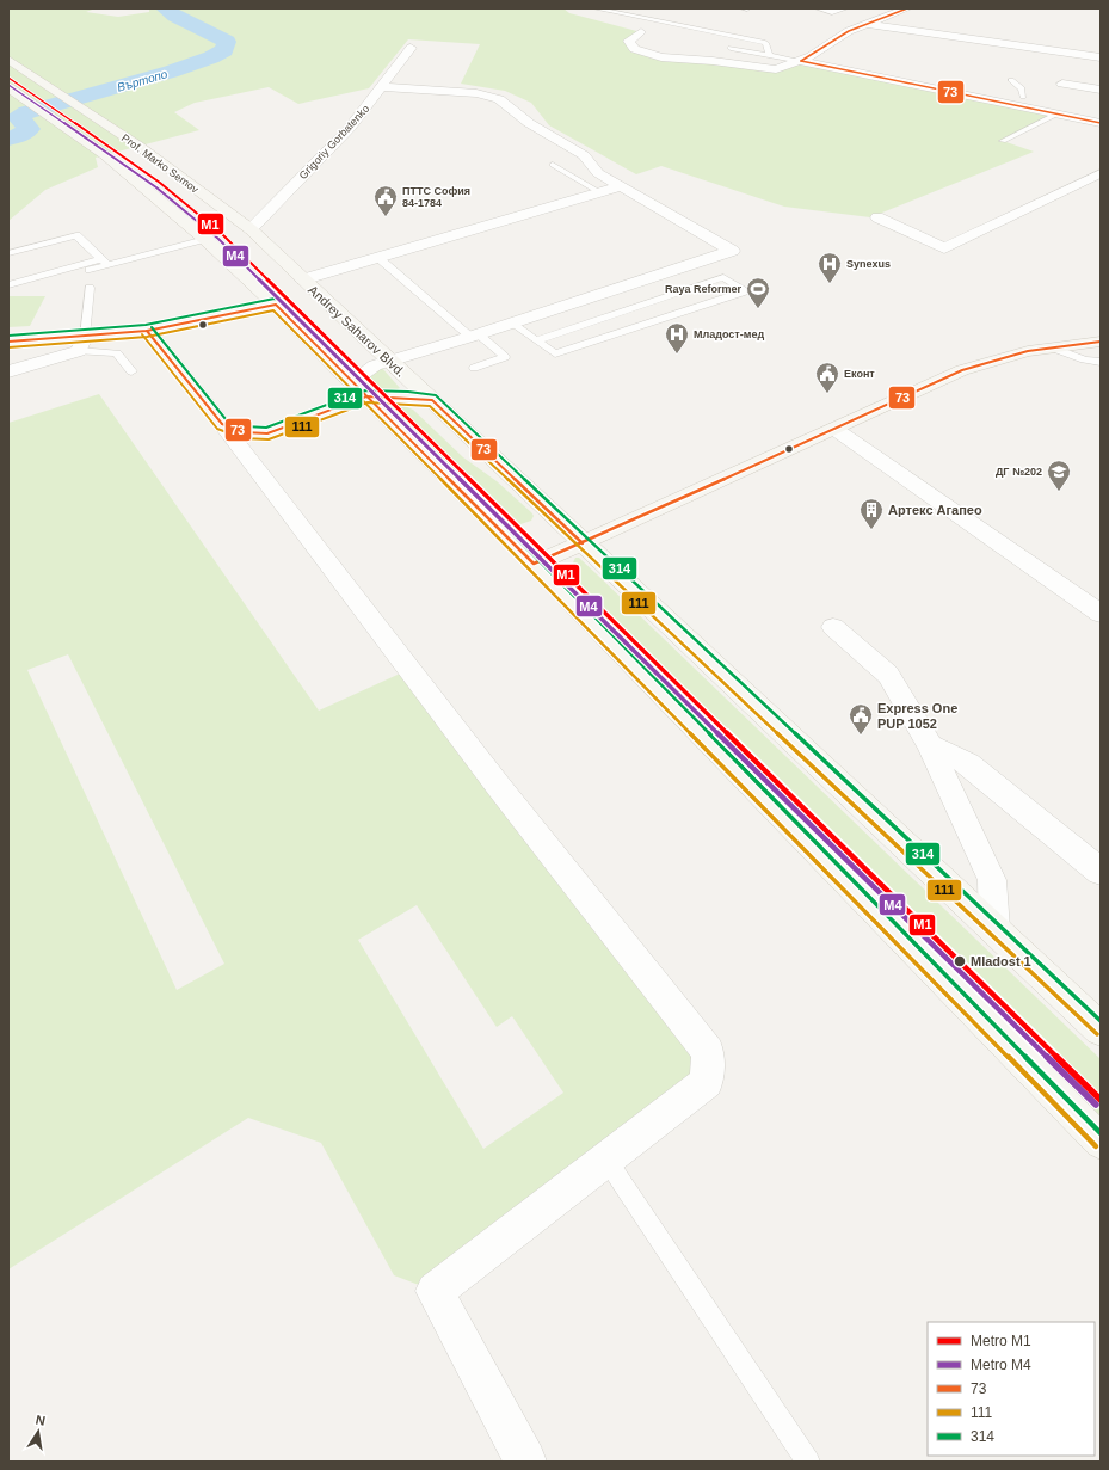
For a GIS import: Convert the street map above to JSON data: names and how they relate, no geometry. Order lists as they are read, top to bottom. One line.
{"streets":{"main road":["Prof. Marko Semov","Andrey Saharov Blvd."],"street":["Grigoriy Gorbatenko"]},"crossings":[["Grigoriy Gorbatenko","Prof. Marko Semov"],["Prof. Marko Semov","Andrey Saharov Blvd."]],"water":["Въртопо"],"places":{"public building":["ПТТС София 84-1784","Еконт","Express One PUP 1052"],"hospital":["Synexus","Младост-мед"],"sports":["Raya Reformer"],"school or university":["ДГ №202"],"building":["Артекс Агапео"],"other":["Mladost 1"]},"lines":["transit line 73","metro line M1","metro line M4","transit line 314","transit line 111"],"legend":["Metro M1","Metro M4","73","111","314"],"north":"top"}
